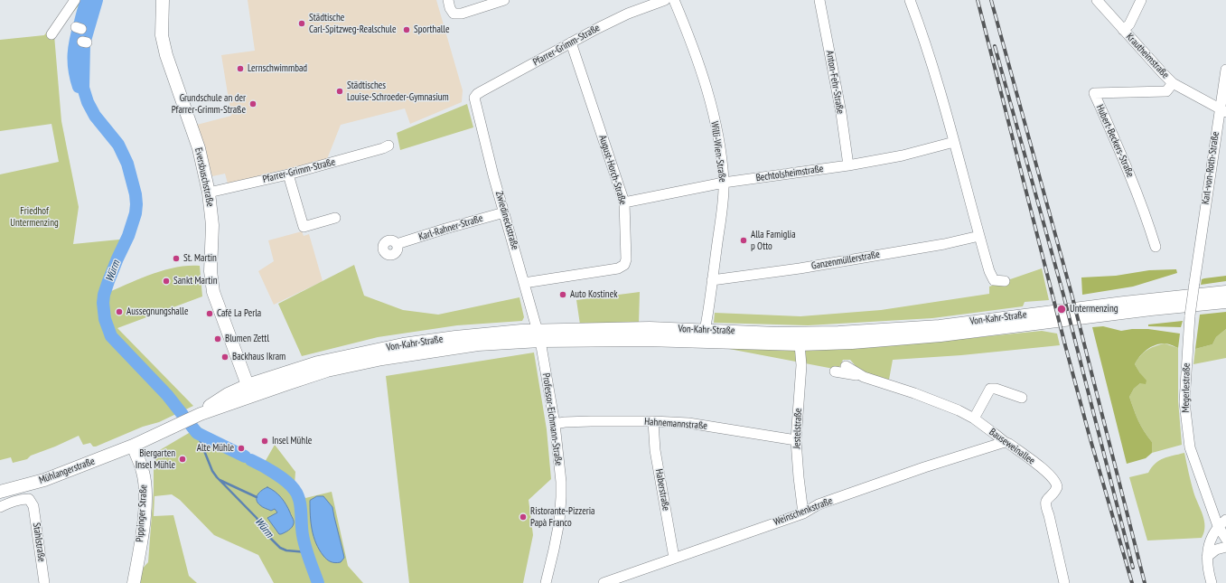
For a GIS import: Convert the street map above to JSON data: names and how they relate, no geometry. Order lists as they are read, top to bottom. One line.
{"streets":{"main road":["Eversbuschstraße","Von-Kahr-Straße","Mühlangerstraße","Pippinger Straße"],"street":["Pfarrer-Grimm-Straße","Krautheimstraße","Anton-Fehr-Straße","Hubert-Beckers-Straße","Willi-Wien-Straße","Karl-von-Roth-Straße","August-Horch-Straße","Bechtolsheimstraße","Zwiedineckstraße","Karl-Rahner-Straße","Ganzenmüllerstraße","Megerlestraße","Professor-Eichmann-Straße","Hahnemannstraße","Jestelstraße","Bauseweinallee","Haberstraße","Weinschenkstraße","Stahlstraße"]},"crossings":[["Pfarrer-Grimm-Straße","August-Horch-Straße"],["Pfarrer-Grimm-Straße","Eversbuschstraße"],["Pfarrer-Grimm-Straße","Zwiedineckstraße"],["Krautheimstraße","Hubert-Beckers-Straße"],["Krautheimstraße","Karl-von-Roth-Straße"],["Anton-Fehr-Straße","Bechtolsheimstraße"],["Willi-Wien-Straße","Bechtolsheimstraße"],["Willi-Wien-Straße","Ganzenmüllerstraße"],["Willi-Wien-Straße","Von-Kahr-Straße"],["Karl-von-Roth-Straße","Megerlestraße"],["August-Horch-Straße","Bechtolsheimstraße"],["August-Horch-Straße","Zwiedineckstraße"],["Eversbuschstraße","Von-Kahr-Straße"],["Zwiedineckstraße","Karl-Rahner-Straße"],["Zwiedineckstraße","Von-Kahr-Straße"],["Zwiedineckstraße","Professor-Eichmann-Straße"],["Von-Kahr-Straße","Professor-Eichmann-Straße"],["Von-Kahr-Straße","Jestelstraße"],["Von-Kahr-Straße","Mühlangerstraße"],["Von-Kahr-Straße","Pippinger Straße"],["Professor-Eichmann-Straße","Hahnemannstraße"],["Hahnemannstraße","Jestelstraße"],["Hahnemannstraße","Haberstraße"],["Jestelstraße","Weinschenkstraße"],["Bauseweinallee","Weinschenkstraße"],["Mühlangerstraße","Pippinger Straße"],["Haberstraße","Weinschenkstraße"]],"water":["Würm"],"parks":["Friedhof Untermenzing"],"places":["Städtische Carl-Spitzweg-Realschule","Sporthalle","Lernschwimmbad","Städtisches Louise-Schroeder-Gymnasium","Grundschule an der Pfarrer-Grimm-Straße","Alla Famiglia p Otto","St. Martin","Sankt Martin","Auto Kostinek","Untermenzing","Aussegnungshalle","Café La Perla","Blumen Zettl","Backhaus Ikram","Insel Mühle","Alte Mühle","Biergarten Insel Mühle","Ristorante-Pizzeria Papà Franco"]}
